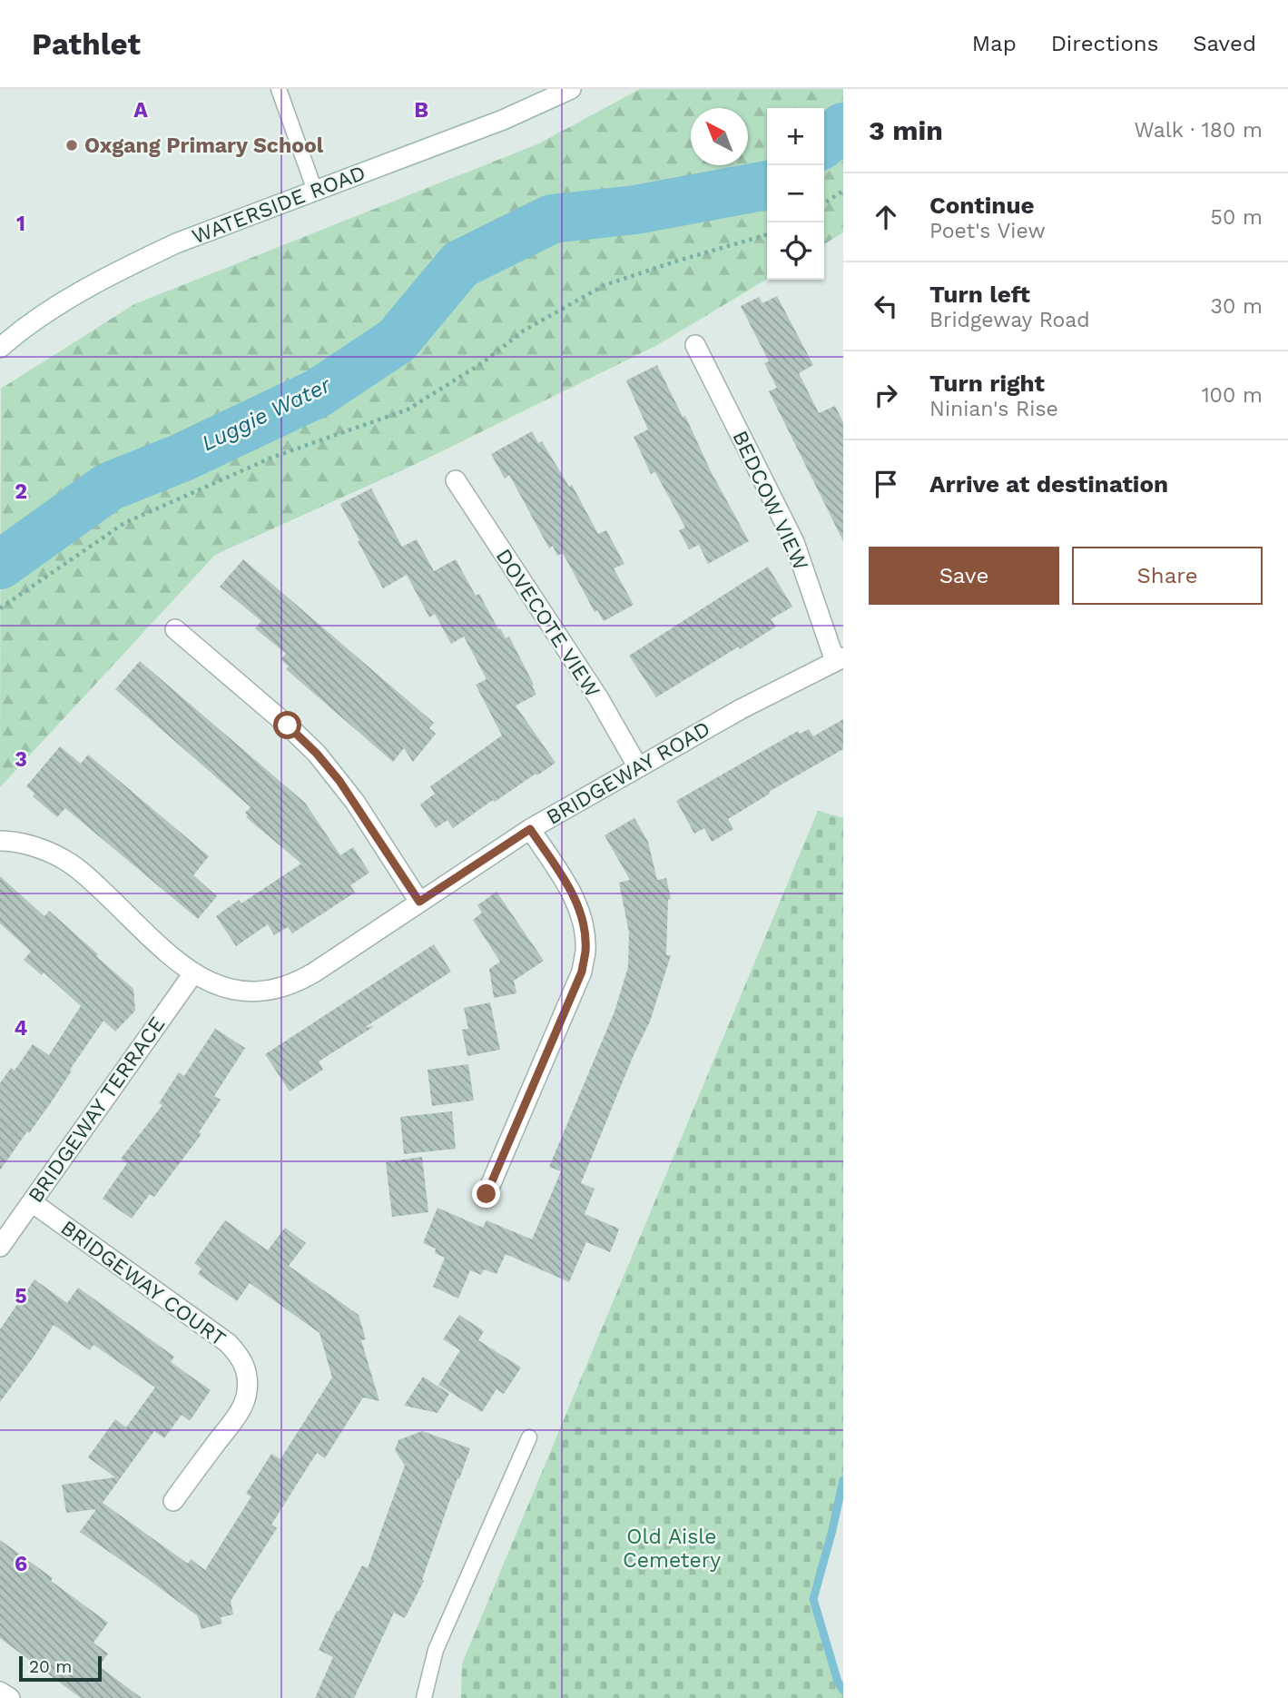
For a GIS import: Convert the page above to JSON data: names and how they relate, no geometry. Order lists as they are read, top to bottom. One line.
{"streets":{"street":["WATERSIDE ROAD","BEDCOW VIEW","DOVECOTE VIEW","BRIDGEWAY ROAD","BRIDGEWAY TERRACE","BRIDGEWAY COURT"]},"crossings":[["BEDCOW VIEW","BRIDGEWAY ROAD"],["DOVECOTE VIEW","BRIDGEWAY ROAD"],["BRIDGEWAY ROAD","BRIDGEWAY TERRACE"],["BRIDGEWAY TERRACE","BRIDGEWAY COURT"]],"water":["Luggie Water"],"parks":["Old Aisle Cemetery"],"places":["Oxgang Primary School"],"scale_bar":"20 m","north":"top left","page":{"header":"Pathlet","nav":["Map","Directions","Saved"],"heading":["3 min","Walk · 180 m"],"map_buttons":["+","−"],"list":[["Continue","Poet's View","50 m"],["Turn left","Bridgeway Road","30 m"],["Turn right","Ninian's Rise","100 m"],"Arrive at destination"],"buttons":["Save","Share"],"scale":"20 m"},"grid":{"columns":["A","B"],"rows":["1","2","3","4","5","6"]}}
